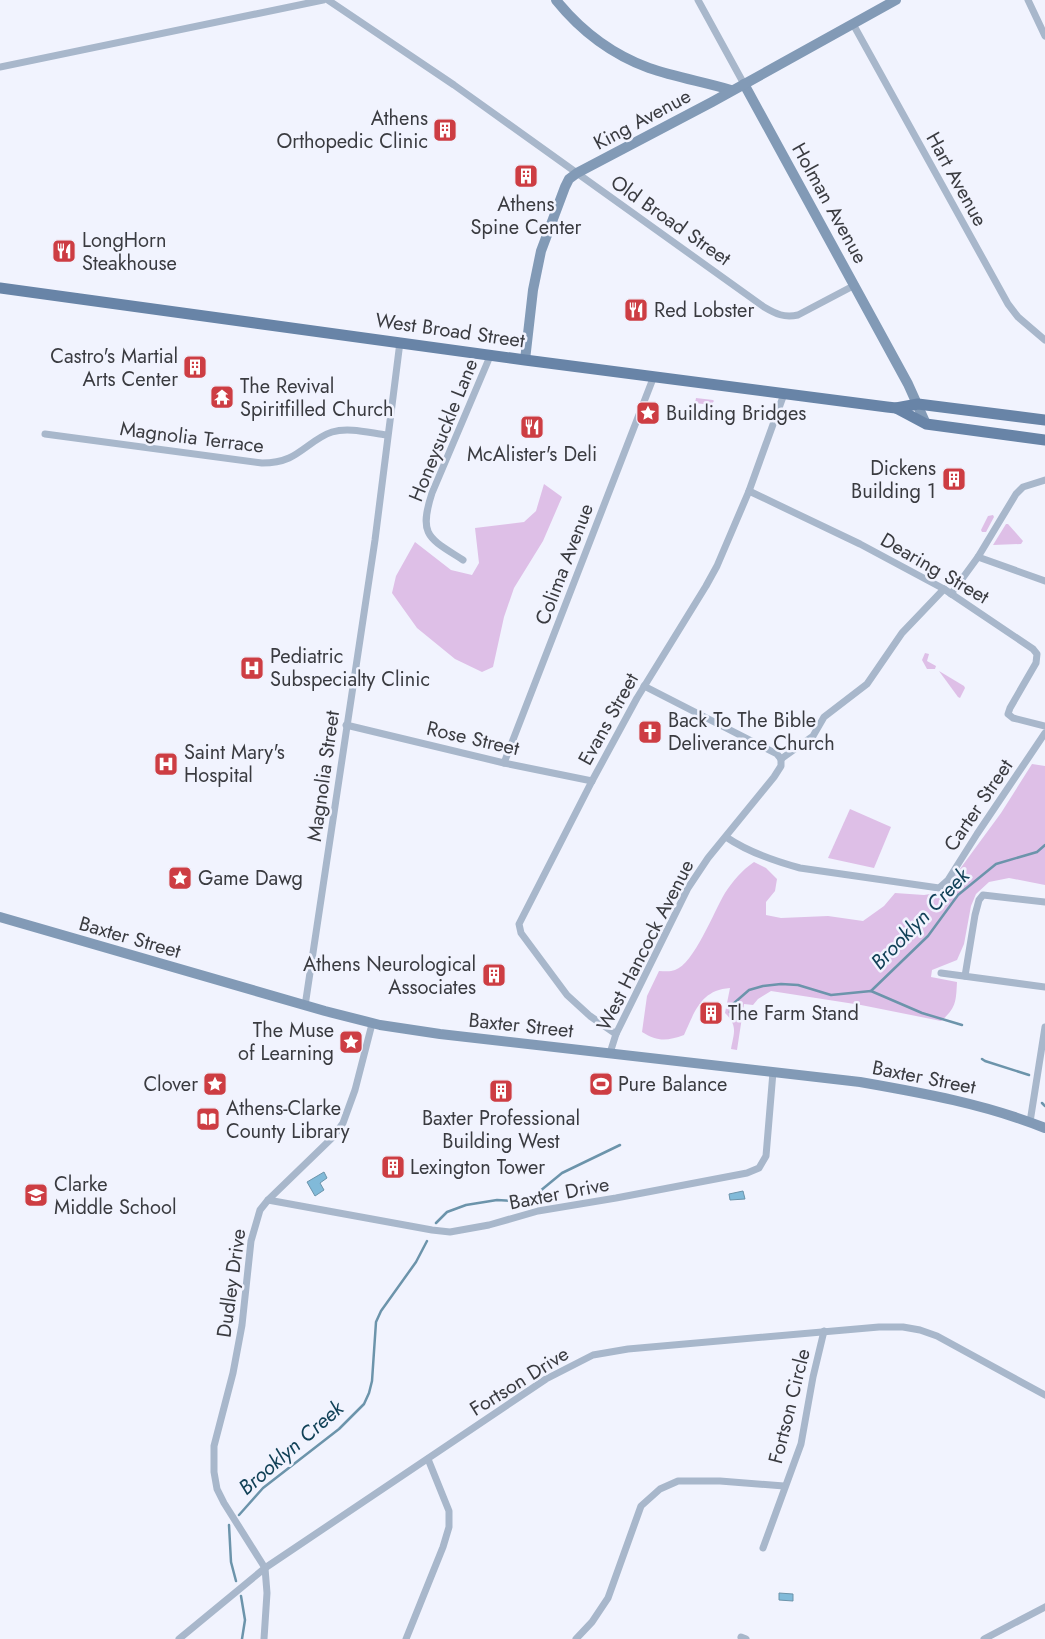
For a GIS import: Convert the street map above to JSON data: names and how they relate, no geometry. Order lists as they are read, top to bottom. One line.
{"streets":{"main road":["West Broad Street"],"street":["King Avenue","Hart Avenue","Holman Avenue","Old Broad Street","Honeysuckle Lane","Magnolia Terrace","Colima Avenue","Dearing Street","Evans Street","Rose Street","Magnolia Street","Carter Street","Baxter Street","West Hancock Avenue","Baxter Drive","Dudley Drive","Fortson Drive","Fortson Circle"]},"crossings":[["King Avenue","Hart Avenue"],["King Avenue","Holman Avenue"],["King Avenue","Old Broad Street"],["King Avenue","West Broad Street"],["Holman Avenue","Old Broad Street"],["Holman Avenue","West Broad Street"],["West Broad Street","Honeysuckle Lane"],["West Broad Street","Colima Avenue"],["West Broad Street","Evans Street"],["West Broad Street","Magnolia Street"],["Magnolia Terrace","Magnolia Street"],["Colima Avenue","Rose Street"],["Dearing Street","Evans Street"],["Evans Street","Rose Street"],["Evans Street","West Hancock Avenue"],["Rose Street","Magnolia Street"],["Magnolia Street","Baxter Street"],["Carter Street","West Hancock Avenue"],["Baxter Street","West Hancock Avenue"],["Baxter Street","Baxter Drive"],["Baxter Street","Dudley Drive"],["Baxter Drive","Dudley Drive"],["Dudley Drive","Fortson Drive"],["Fortson Drive","Fortson Circle"]],"water":["Brooklyn Creek"],"places":{"building":["Athens Orthopedic Clinic","Athens Spine Center","Castro's Martial Arts Center","Dickens Building 1","Athens Neurological Associates","The Farm Stand","Baxter Professional Building West","Lexington Tower"],"restaurant":["LongHorn Steakhouse","Red Lobster","McAlister's Deli"],"temple":["The Revival Spiritfilled Church"],"place":["Building Bridges","Game Dawg","The Muse of Learning","Clover"],"hospital":["Pediatric Subspecialty Clinic","Saint Mary's Hospital"],"church":["Back To The Bible Deliverance Church"],"sports":["Pure Balance"],"library":["Athens-Clarke County Library"],"school or university":["Clarke Middle School"]}}
